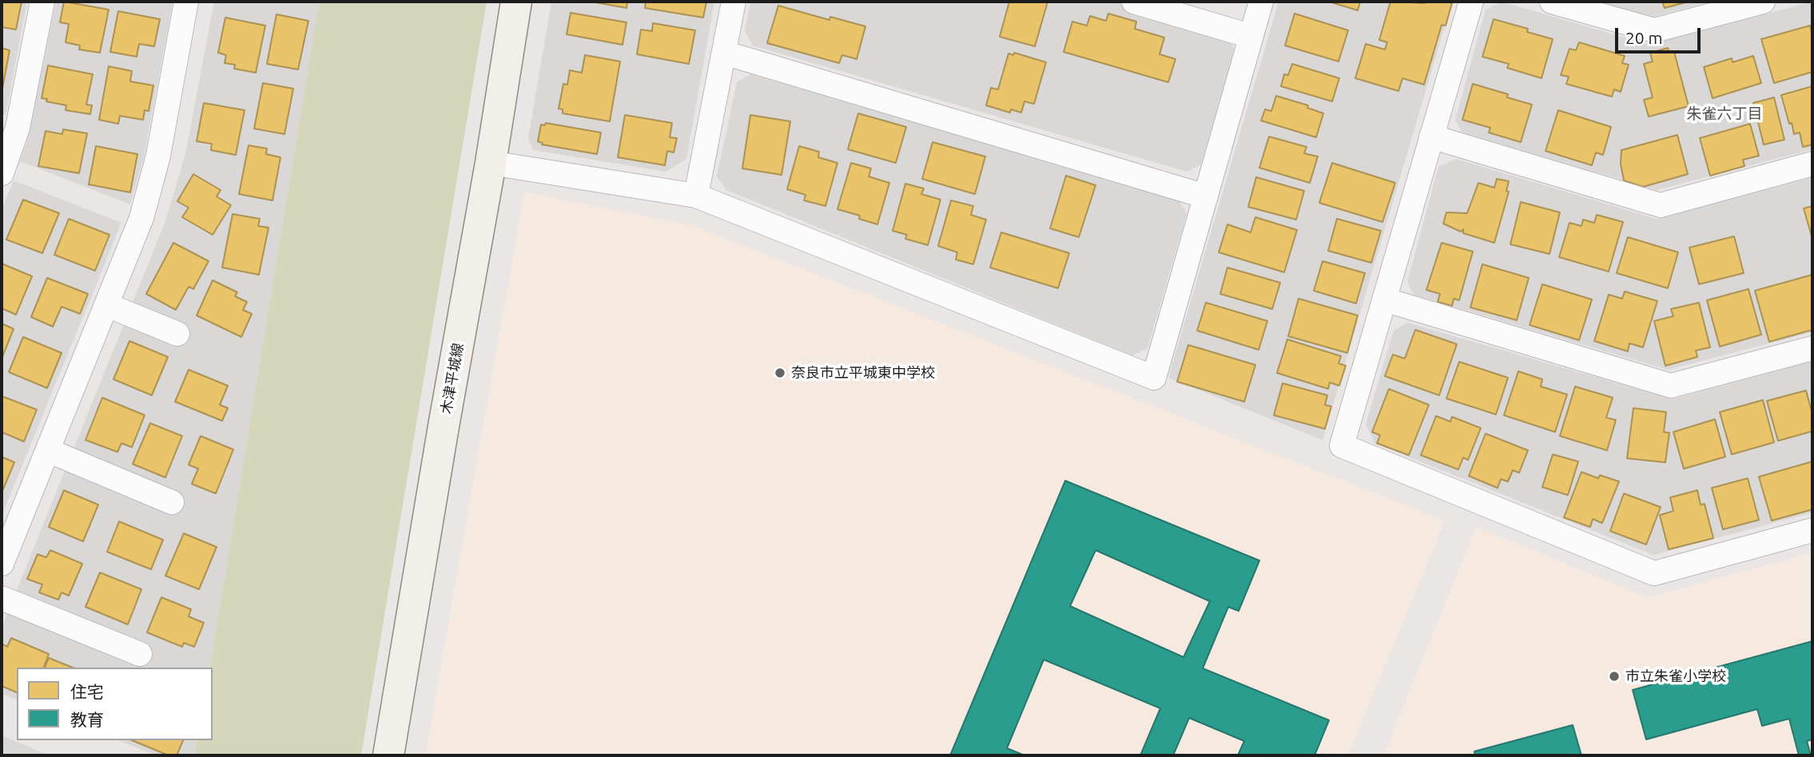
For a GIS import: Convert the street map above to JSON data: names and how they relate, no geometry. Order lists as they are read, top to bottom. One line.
{"streets":{"main road":["木津平城線"]},"districts":["朱雀六丁目"],"places":["奈良市立平城東中学校","市立朱雀小学校"],"legend":["住宅","教育"],"scale_bar":"20 m"}
